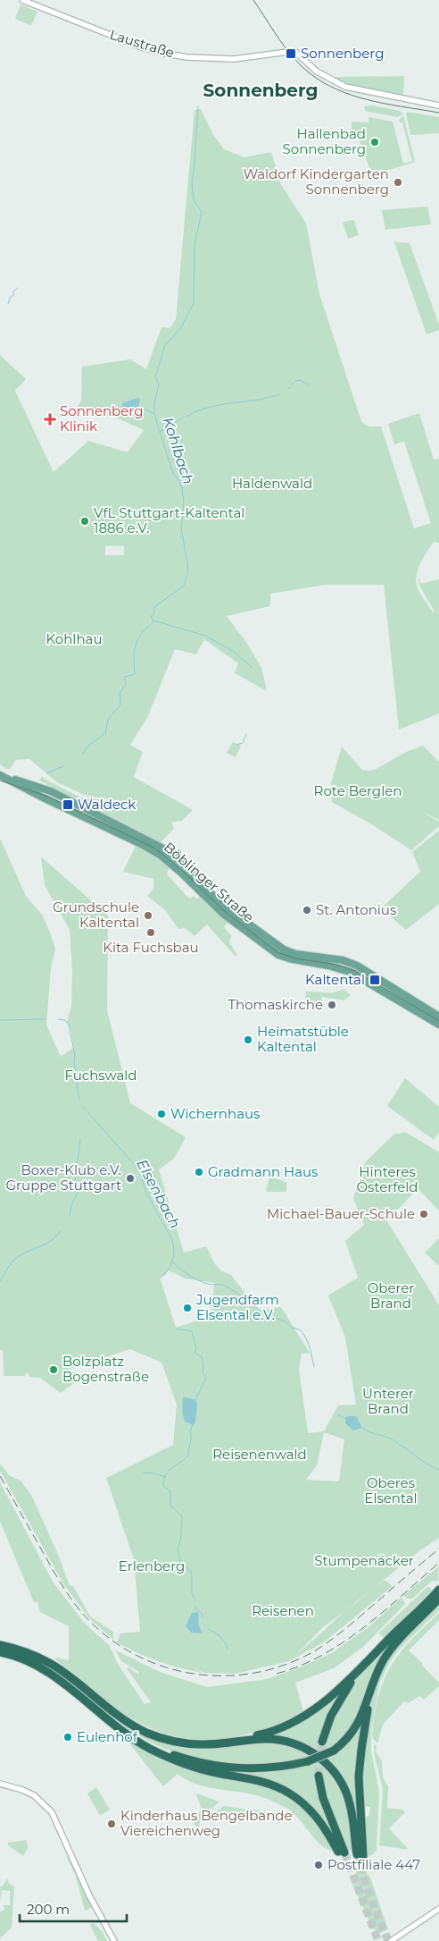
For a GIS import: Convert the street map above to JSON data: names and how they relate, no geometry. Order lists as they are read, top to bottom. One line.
{"streets":{"main road":["Böblinger Straße"],"street":["Laustraße"]},"districts":["Sonnenberg"],"water":["Kohlbach","Elsenbach"],"parks":["Haldenwald","Kohlhau","Rote Berglen","Fuchswald","Hinteres Österfeld","Oberer Brand","Unterer Brand","Reisenenwald","Oberes Elsental","Stumpenäcker","Erlenberg","Reisenen"],"places":{"transit":["Sonnenberg","Waldeck","Kaltental"],"other":["Hallenbad Sonnenberg","Waldorf Kindergarten Sonnenberg","VfL Stuttgart-Kaltental 1886 e.V.","St. Antonius","Grundschule Kaltental","Kita Fuchsbau","Thomaskirche","Heimatstüble Kaltental","Wichernhaus","Gradmann Haus","Boxer-Klub e.V. Gruppe Stuttgart","Michael-Bauer-Schule","Jugendfarm Elsental e.V.","Bolzplatz Bogenstraße","Eulenhof","Kinderhaus Bengelbande Viereichenweg","Postfiliale 447"],"health":["Sonnenberg Klinik"]},"scale_bar":"200 m"}
